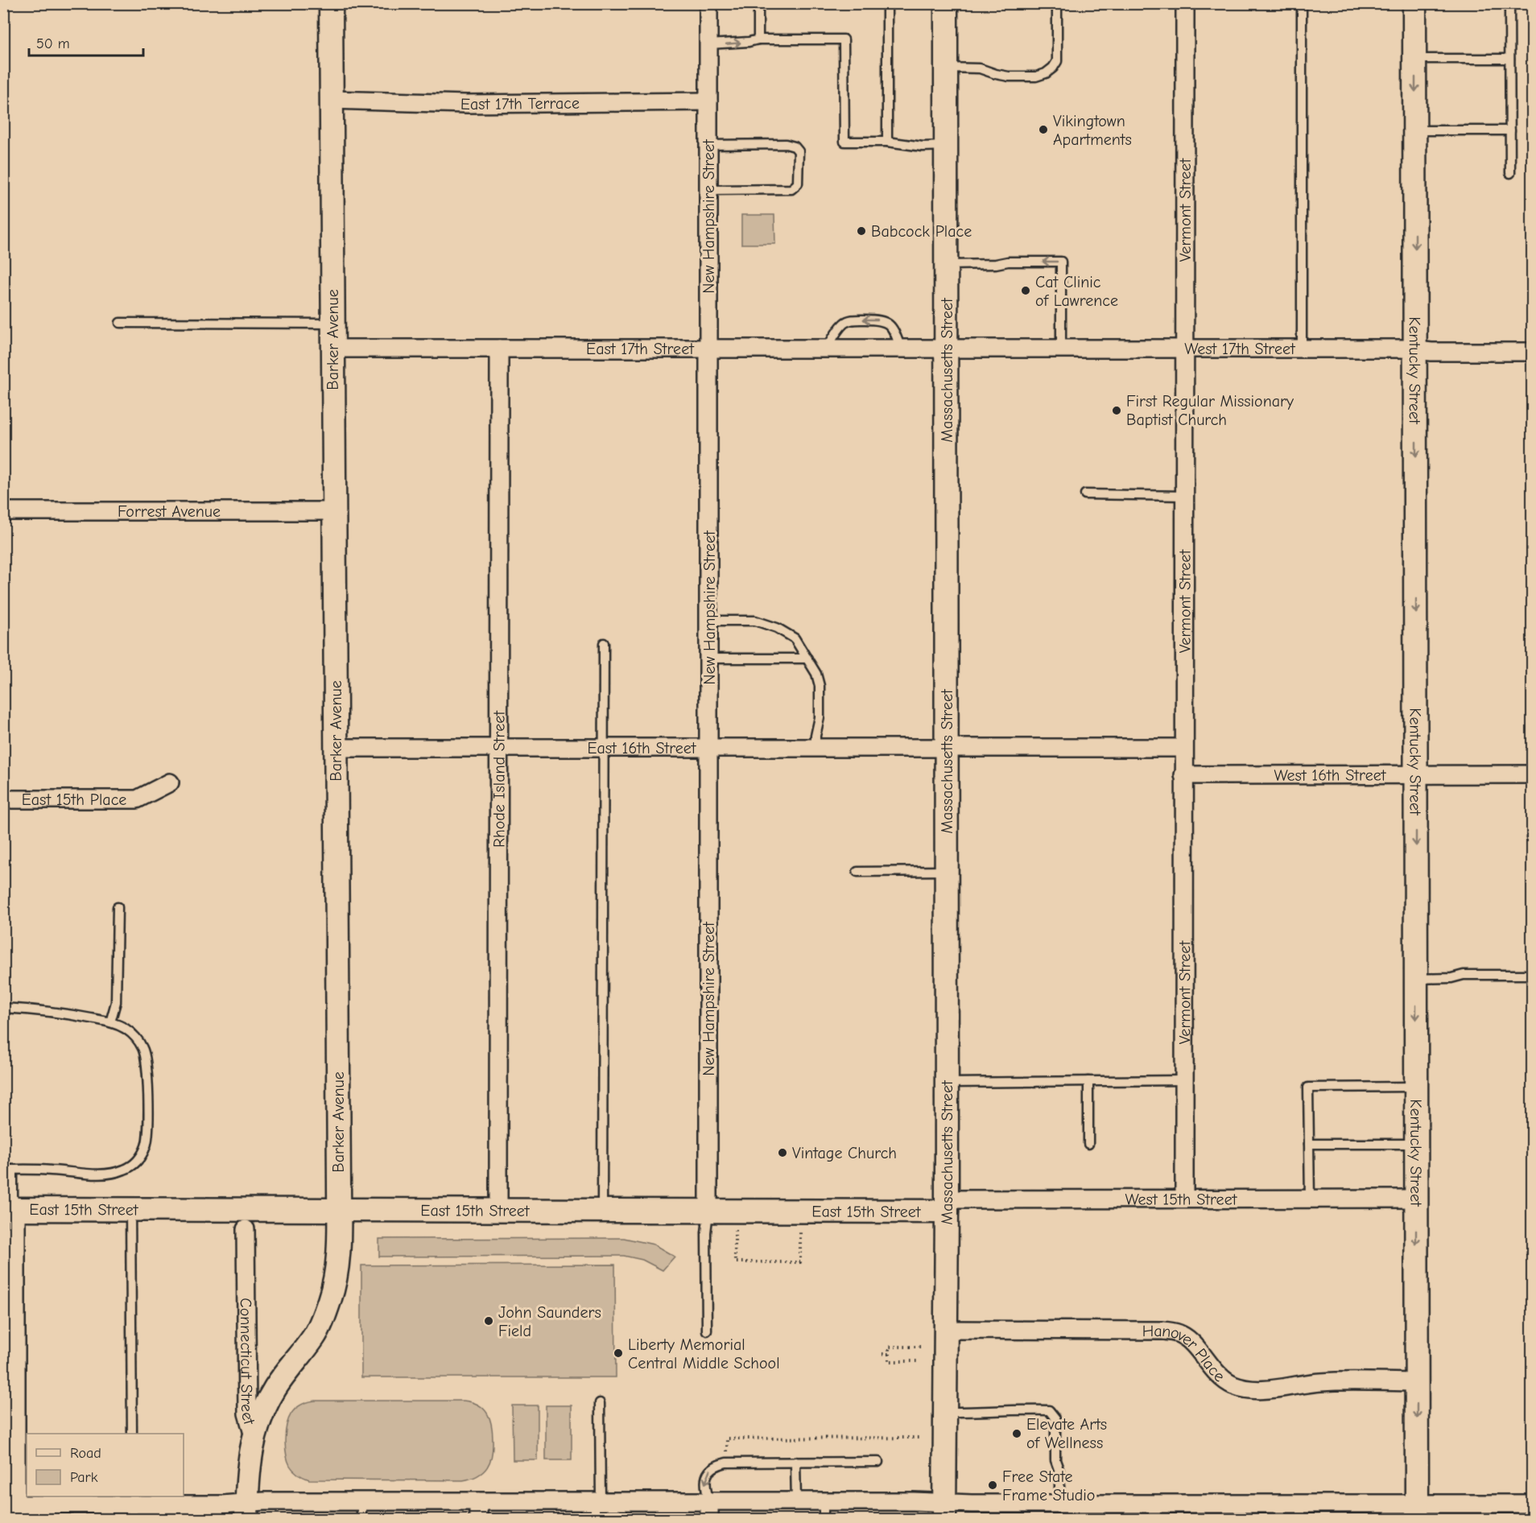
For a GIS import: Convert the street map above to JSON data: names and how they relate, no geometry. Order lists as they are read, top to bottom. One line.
{"streets":{"main road":["Barker Avenue","Massachusetts Street","Kentucky Street","East 15th Street","Connecticut Street"],"street":["East 17th Terrace","Vermont Street","New Hampshire Street","East 17th Street","West 17th Street","Forrest Avenue","East 16th Street","West 16th Street","Rhode Island Street","East 15th Place","West 15th Street","Hanover Place"]},"crossings":[["East 17th Terrace","New Hampshire Street"],["East 17th Terrace","Barker Avenue"],["Vermont Street","West 17th Street"],["Vermont Street","West 16th Street"],["Vermont Street","West 15th Street"],["New Hampshire Street","East 17th Street"],["New Hampshire Street","East 16th Street"],["New Hampshire Street","East 15th Street"],["Barker Avenue","East 17th Street"],["Barker Avenue","Forrest Avenue"],["Barker Avenue","East 16th Street"],["Barker Avenue","East 15th Street"],["Barker Avenue","Connecticut Street"],["East 17th Street","West 17th Street"],["East 17th Street","Massachusetts Street"],["East 17th Street","Rhode Island Street"],["West 17th Street","Massachusetts Street"],["West 17th Street","Kentucky Street"],["Massachusetts Street","East 16th Street"],["Massachusetts Street","West 15th Street"],["Massachusetts Street","East 15th Street"],["Massachusetts Street","Hanover Place"],["Kentucky Street","West 16th Street"],["Kentucky Street","West 15th Street"],["Kentucky Street","Hanover Place"],["East 16th Street","Rhode Island Street"],["Rhode Island Street","East 15th Street"],["West 15th Street","East 15th Street"]],"one_way":["Kentucky Street"],"places":["Vikingtown Apartments","Babcock Place","Cat Clinic of Lawrence","First Regular Missionary Baptist Church","Vintage Church","John Saunders Field","Liberty Memorial Central Middle School","Elevate Arts of Wellness","Free State Frame Studio"],"legend":["Road","Park"],"scale_bar":"50 m"}
